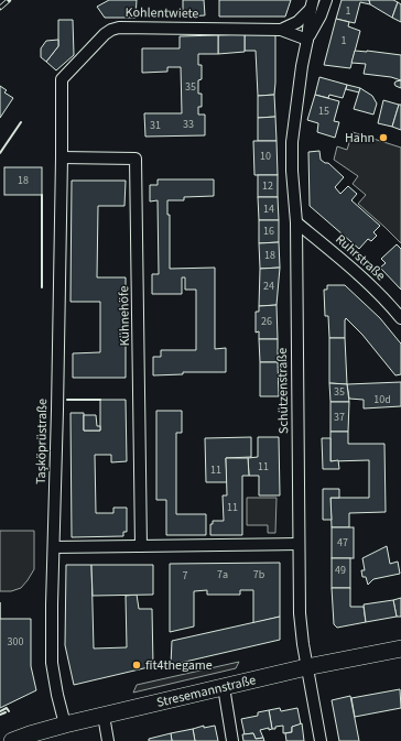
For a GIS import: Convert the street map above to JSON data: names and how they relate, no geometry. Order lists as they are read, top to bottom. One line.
{"streets":{"main road":["Stresemannstraße"],"street":["Kohlentwiete","Ruhrstraße","Kühnehöfe","Schützenstraße","Taşköprüstraße"]},"crossings":[["Kohlentwiete","Kühnehöfe"],["Kohlentwiete","Schützenstraße"],["Kohlentwiete","Taşköprüstraße"],["Ruhrstraße","Schützenstraße"],["Kühnehöfe","Taşköprüstraße"],["Schützenstraße","Stresemannstraße"],["Taşköprüstraße","Stresemannstraße"]],"places":["Hahn","fit4thegame"],"house_numbers":["1","1","35","15","33","31","10","18","12","14","16","18","24","26","35","10d","37","11","11","11","47","49","7a","7b","7","300"]}
